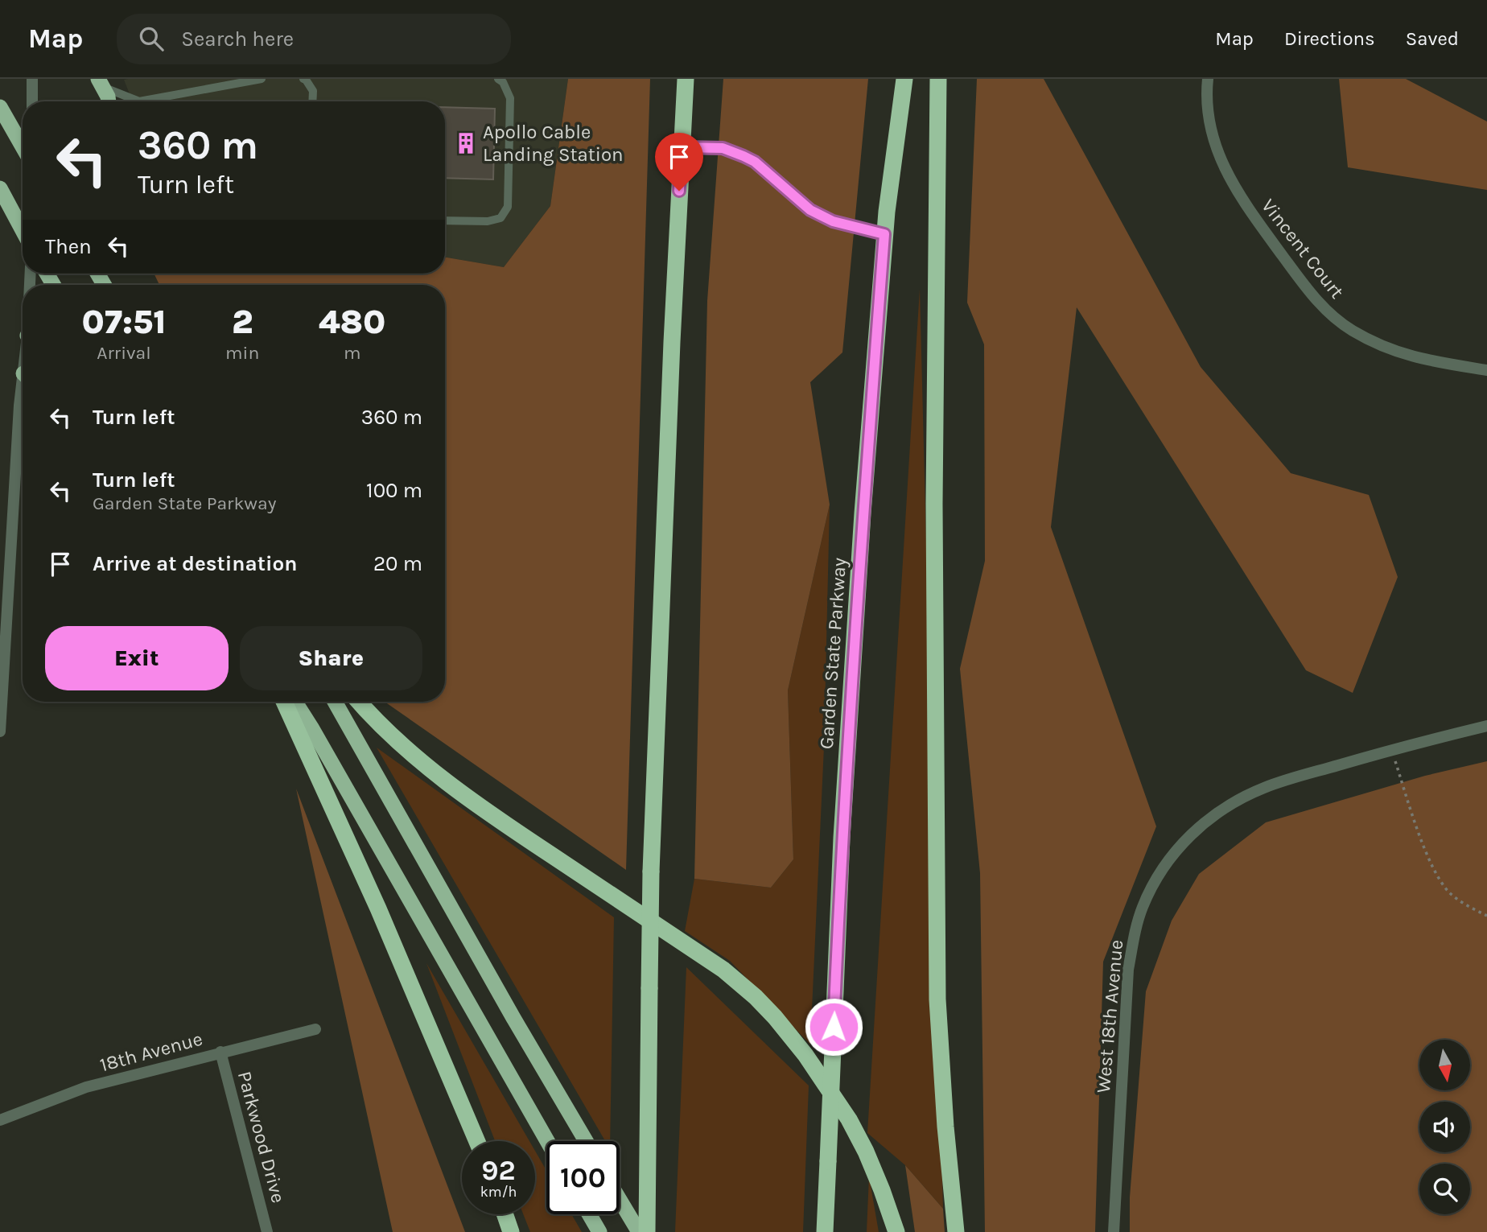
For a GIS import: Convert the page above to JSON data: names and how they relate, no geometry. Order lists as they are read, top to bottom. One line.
{"streets":{"highway":["Garden State Parkway"],"street":["Vincent Court","West 18th Avenue","18th Avenue","Parkwood Drive"]},"crossings":[["18th Avenue","Parkwood Drive"]],"places":{"building":["Apollo Cable Landing Station"]},"north":"bottom","page":{"header":"Map","search":"Search here","nav":["Map","Directions","Saved"],"turn":["360 m","Turn left"],"then":"Then","eta":["07:51","Arrival","2","min","480","m"],"list":[{"name":"Turn left","value":"360 m"},{"name":"Turn left","note":"Garden State Parkway","value":"100 m"},{"name":"Arrive at destination","value":"20 m"}],"buttons":["Exit","Share"],"speed":"92 km/h","limit":"100"}}
